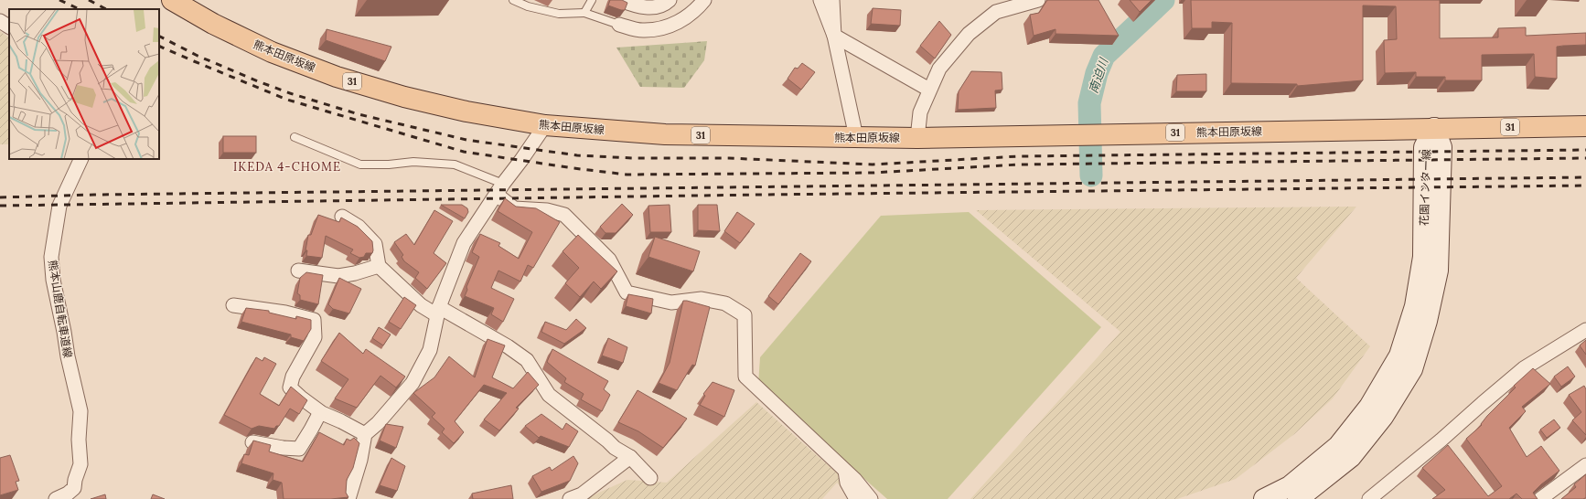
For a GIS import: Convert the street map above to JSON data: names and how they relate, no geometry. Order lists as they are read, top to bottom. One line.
{"streets":{"main road":["熊本田原坂線","31","花園インター線"],"street":["熊本山鹿自転車道線"]},"crossings":[["熊本田原坂線","花園インター線"]],"districts":["IKEDA 4-CHOME"],"water":["南迫川"]}
